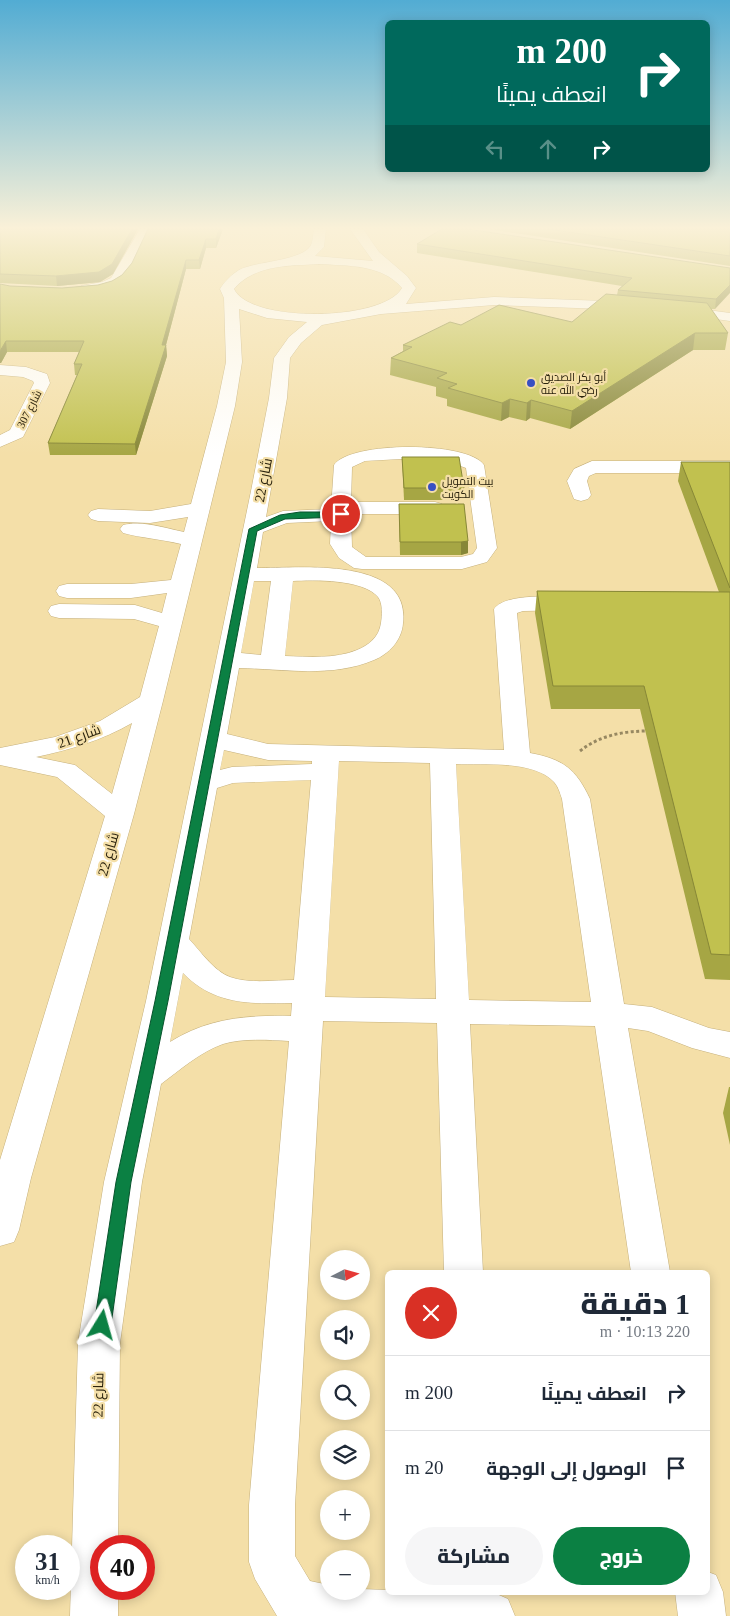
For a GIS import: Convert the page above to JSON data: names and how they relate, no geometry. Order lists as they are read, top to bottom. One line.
{"streets":{"street":["شارع 307","شارع 22","شارع 21"]},"crossings":[["شارع 22","شارع 21"]],"places":["أبو بكر الصديق رضي الله عنه","بيت التمويل الكويت"],"north":"right","page":{"turn":["200 m","انعطف يمينًا"],"map_buttons":["+","−"],"heading":["1 دقيقة","220 m · 10:13"],"list":[{"name":"انعطف يمينًا","value":"200 m"},{"name":"الوصول إلى الوجهة","value":"20 m"}],"buttons":["خروج","مشاركة"],"speed":"31 km/h","limit":"40"}}
